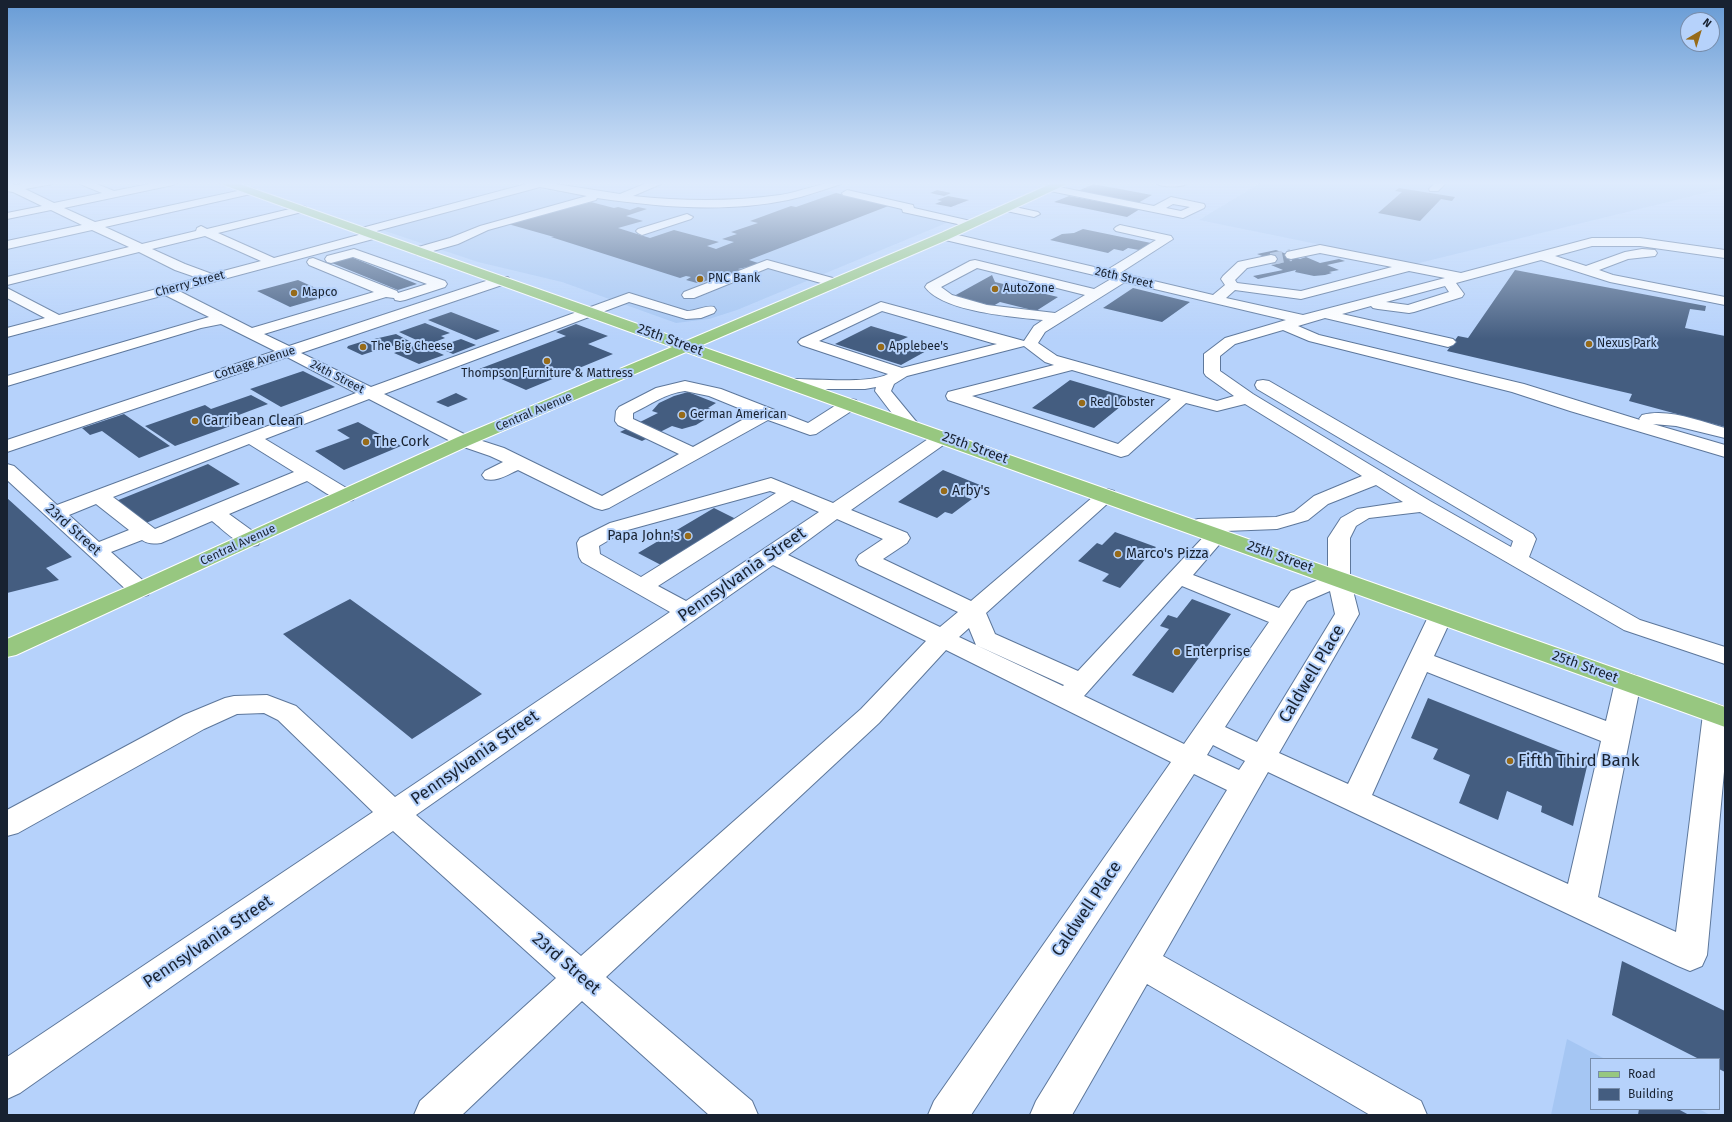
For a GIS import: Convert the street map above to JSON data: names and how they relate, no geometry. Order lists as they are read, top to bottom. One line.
{"streets":{"main road":["25th Street","Central Avenue"],"street":["26th Street","Cherry Street","Cottage Avenue","24th Street","23rd Street","Pennsylvania Street","Caldwell Place"]},"crossings":[["26th Street","Central Avenue"],["Cherry Street","24th Street"],["25th Street","Cottage Avenue"],["25th Street","Central Avenue"],["25th Street","Pennsylvania Street"],["25th Street","Caldwell Place"],["Cottage Avenue","24th Street"],["24th Street","Central Avenue"],["Central Avenue","23rd Street"],["23rd Street","Pennsylvania Street"]],"places":["PNC Bank","AutoZone","Mapco","Nexus Park","The Big Cheese","Applebee's","Thompson Furniture & Mattress","Red Lobster","German American","Carribean Clean","The Cork","Arby's","Papa John's","Marco's Pizza","Enterprise","Fifth Third Bank"],"legend":["Road","Building"],"north":"top right"}
